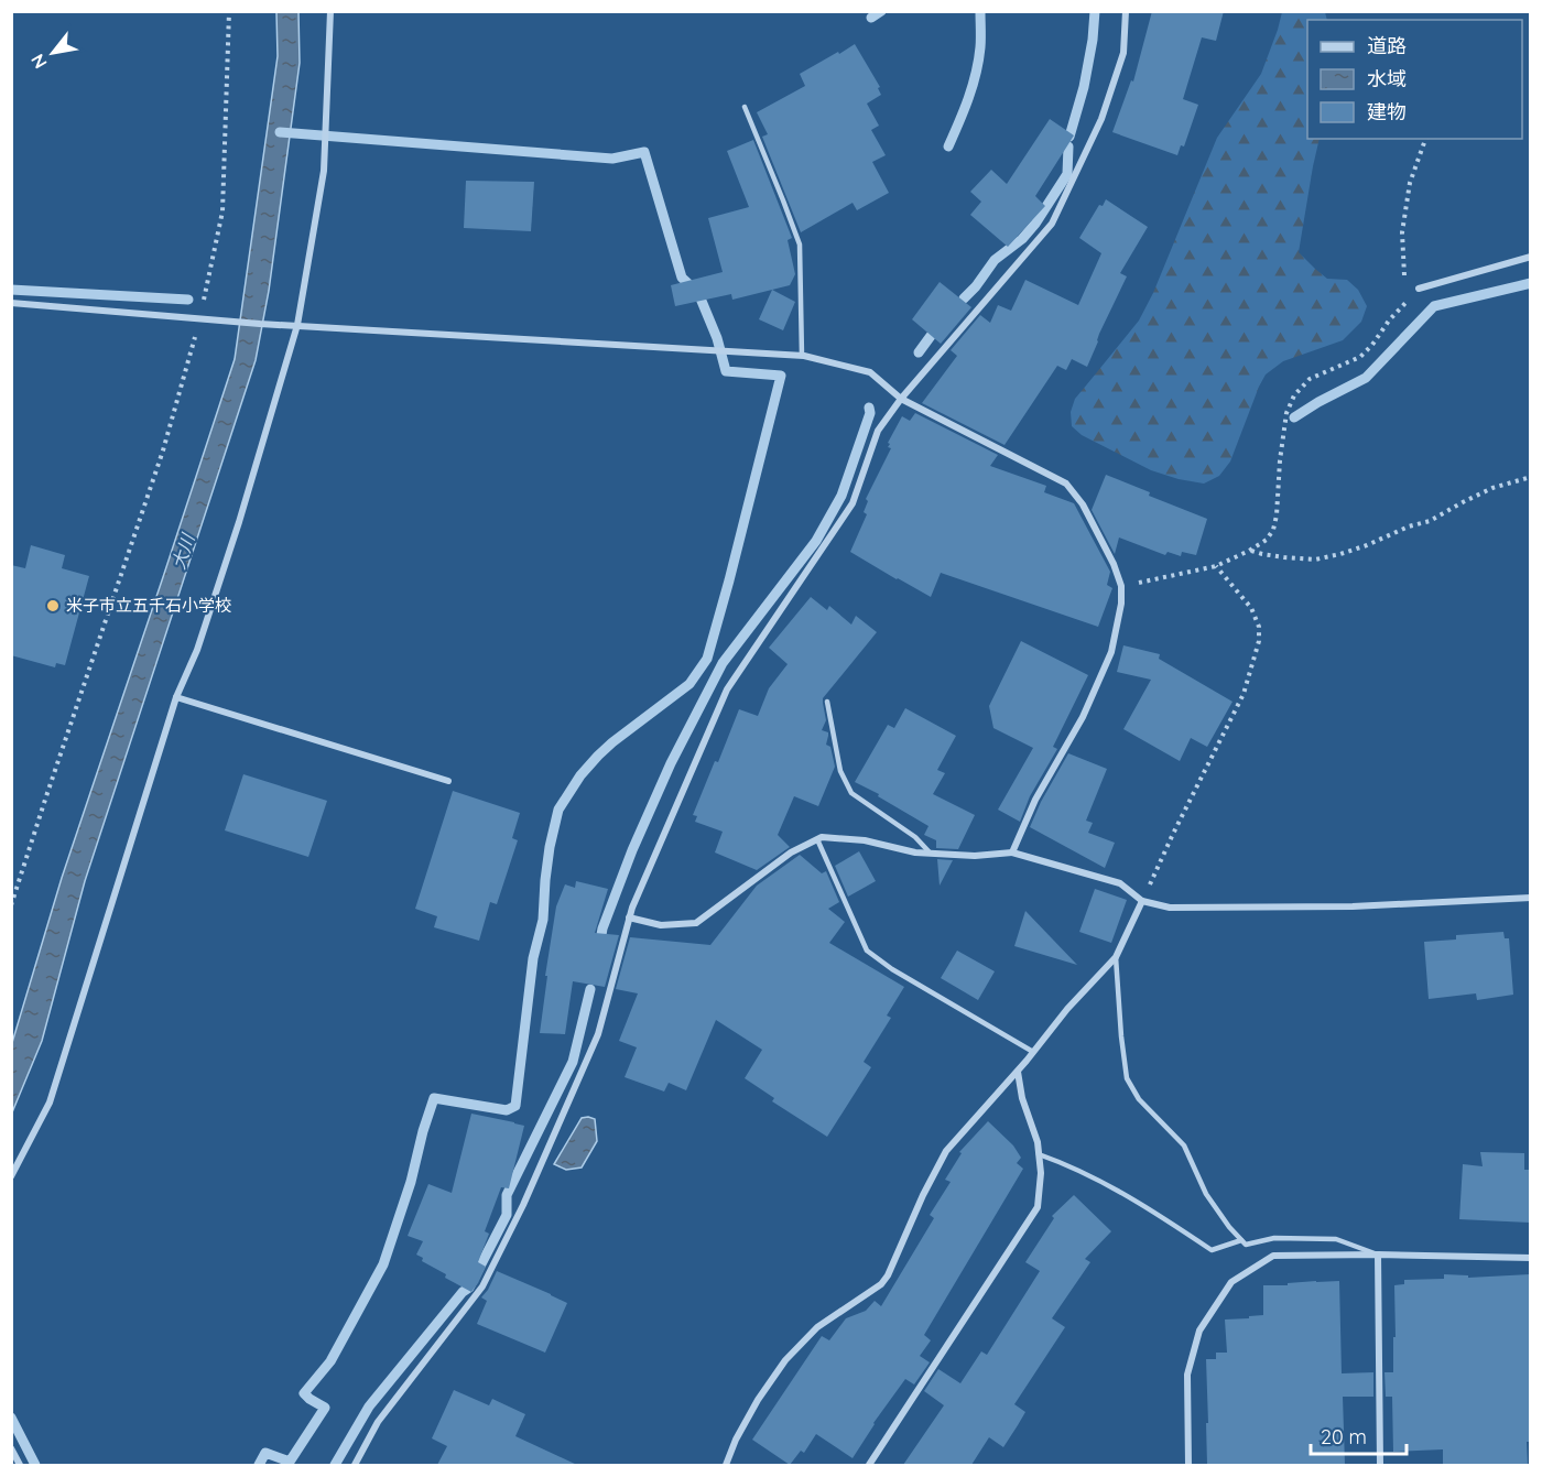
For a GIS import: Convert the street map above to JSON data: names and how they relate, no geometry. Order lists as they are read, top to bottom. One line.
{"water":["大川"],"places":["米子市立五千石小学校"],"legend":["道路","水域","建物"],"scale_bar":"20 m","north":"bottom left"}
